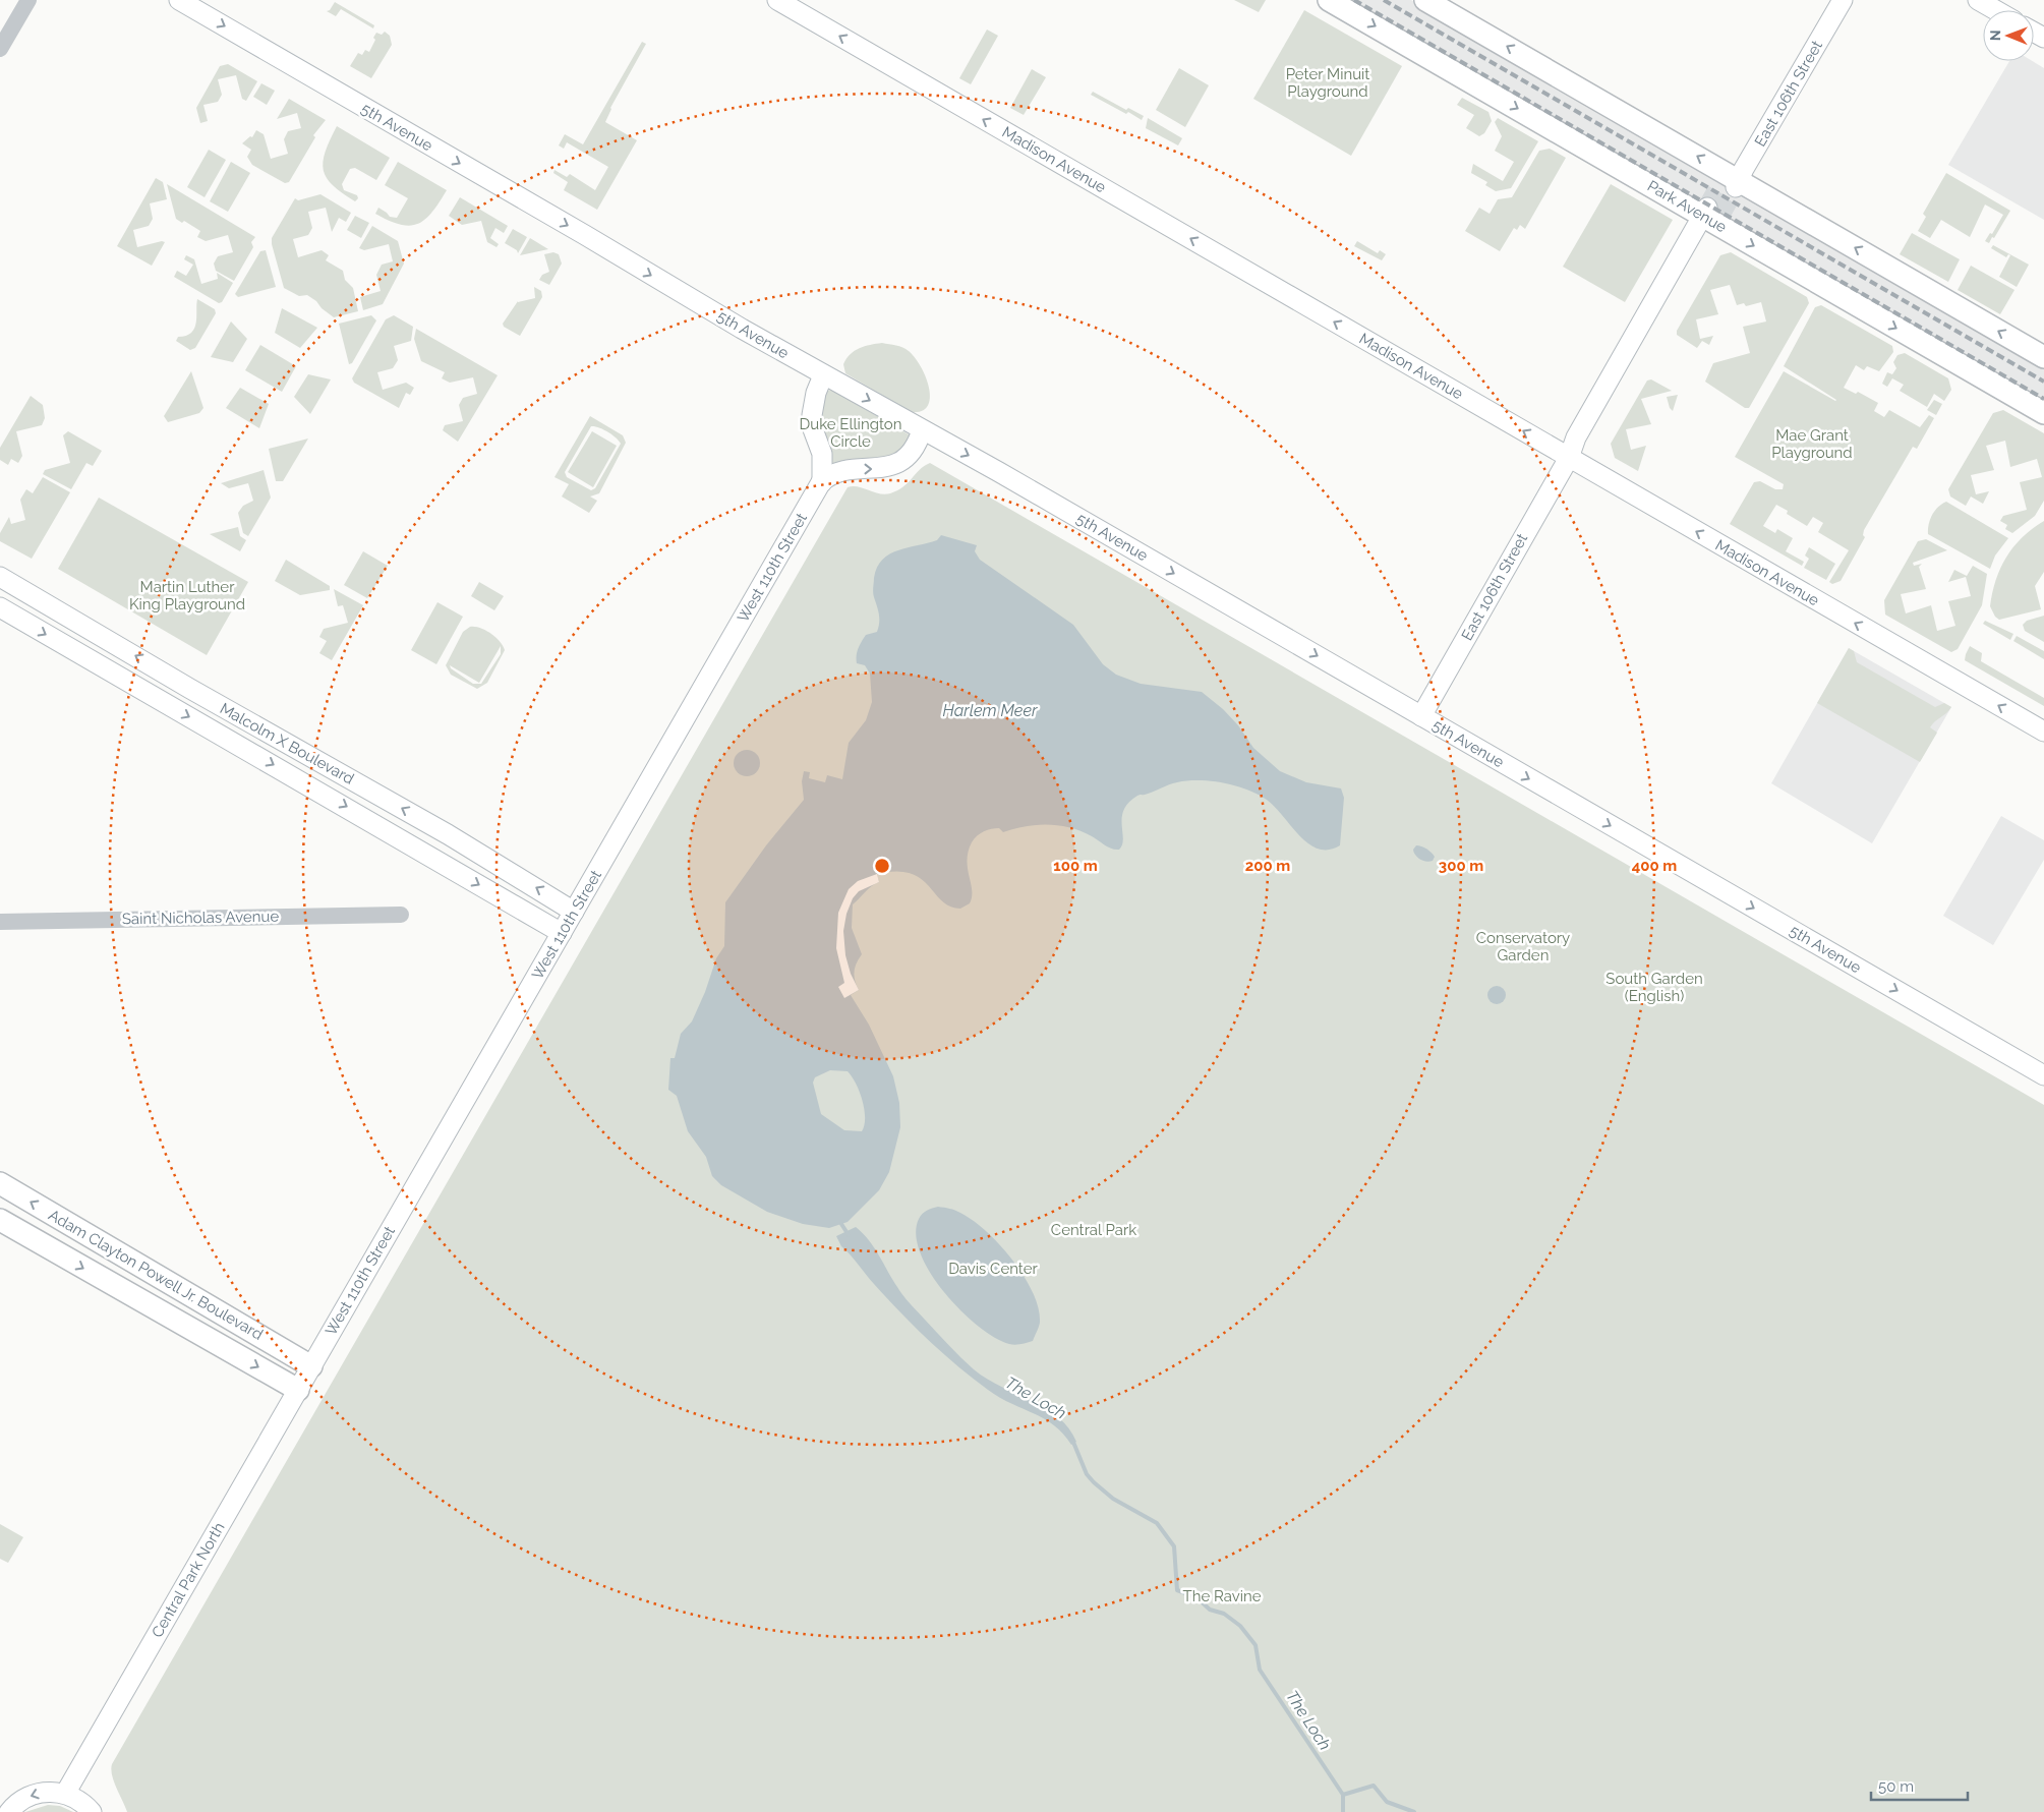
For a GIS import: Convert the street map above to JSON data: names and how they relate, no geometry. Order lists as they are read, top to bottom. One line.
{"streets":{"main road":["East 106th Street","5th Avenue","Madison Avenue","Park Avenue","West 110th Street","Malcolm X Boulevard","Adam Clayton Powell Jr. Boulevard","Central Park North"],"street":["Saint Nicholas Avenue"]},"crossings":[["East 106th Street","5th Avenue"],["East 106th Street","Madison Avenue"],["East 106th Street","Park Avenue"],["West 110th Street","Malcolm X Boulevard"],["West 110th Street","Adam Clayton Powell Jr. Boulevard"],["West 110th Street","Central Park North"],["Adam Clayton Powell Jr. Boulevard","Central Park North"]],"one_way":["5th Avenue","Madison Avenue"],"water":["Harlem Meer","The Loch"],"parks":["Peter Minuit Playground","Duke Ellington Circle","Mae Grant Playground","Martin Luther King Playground","Conservatory Garden","South Garden (English)","Central Park","Davis Center","The Ravine"],"scale_bar":"50 m","north":"left","rings":["100 m","200 m","300 m","400 m"]}
